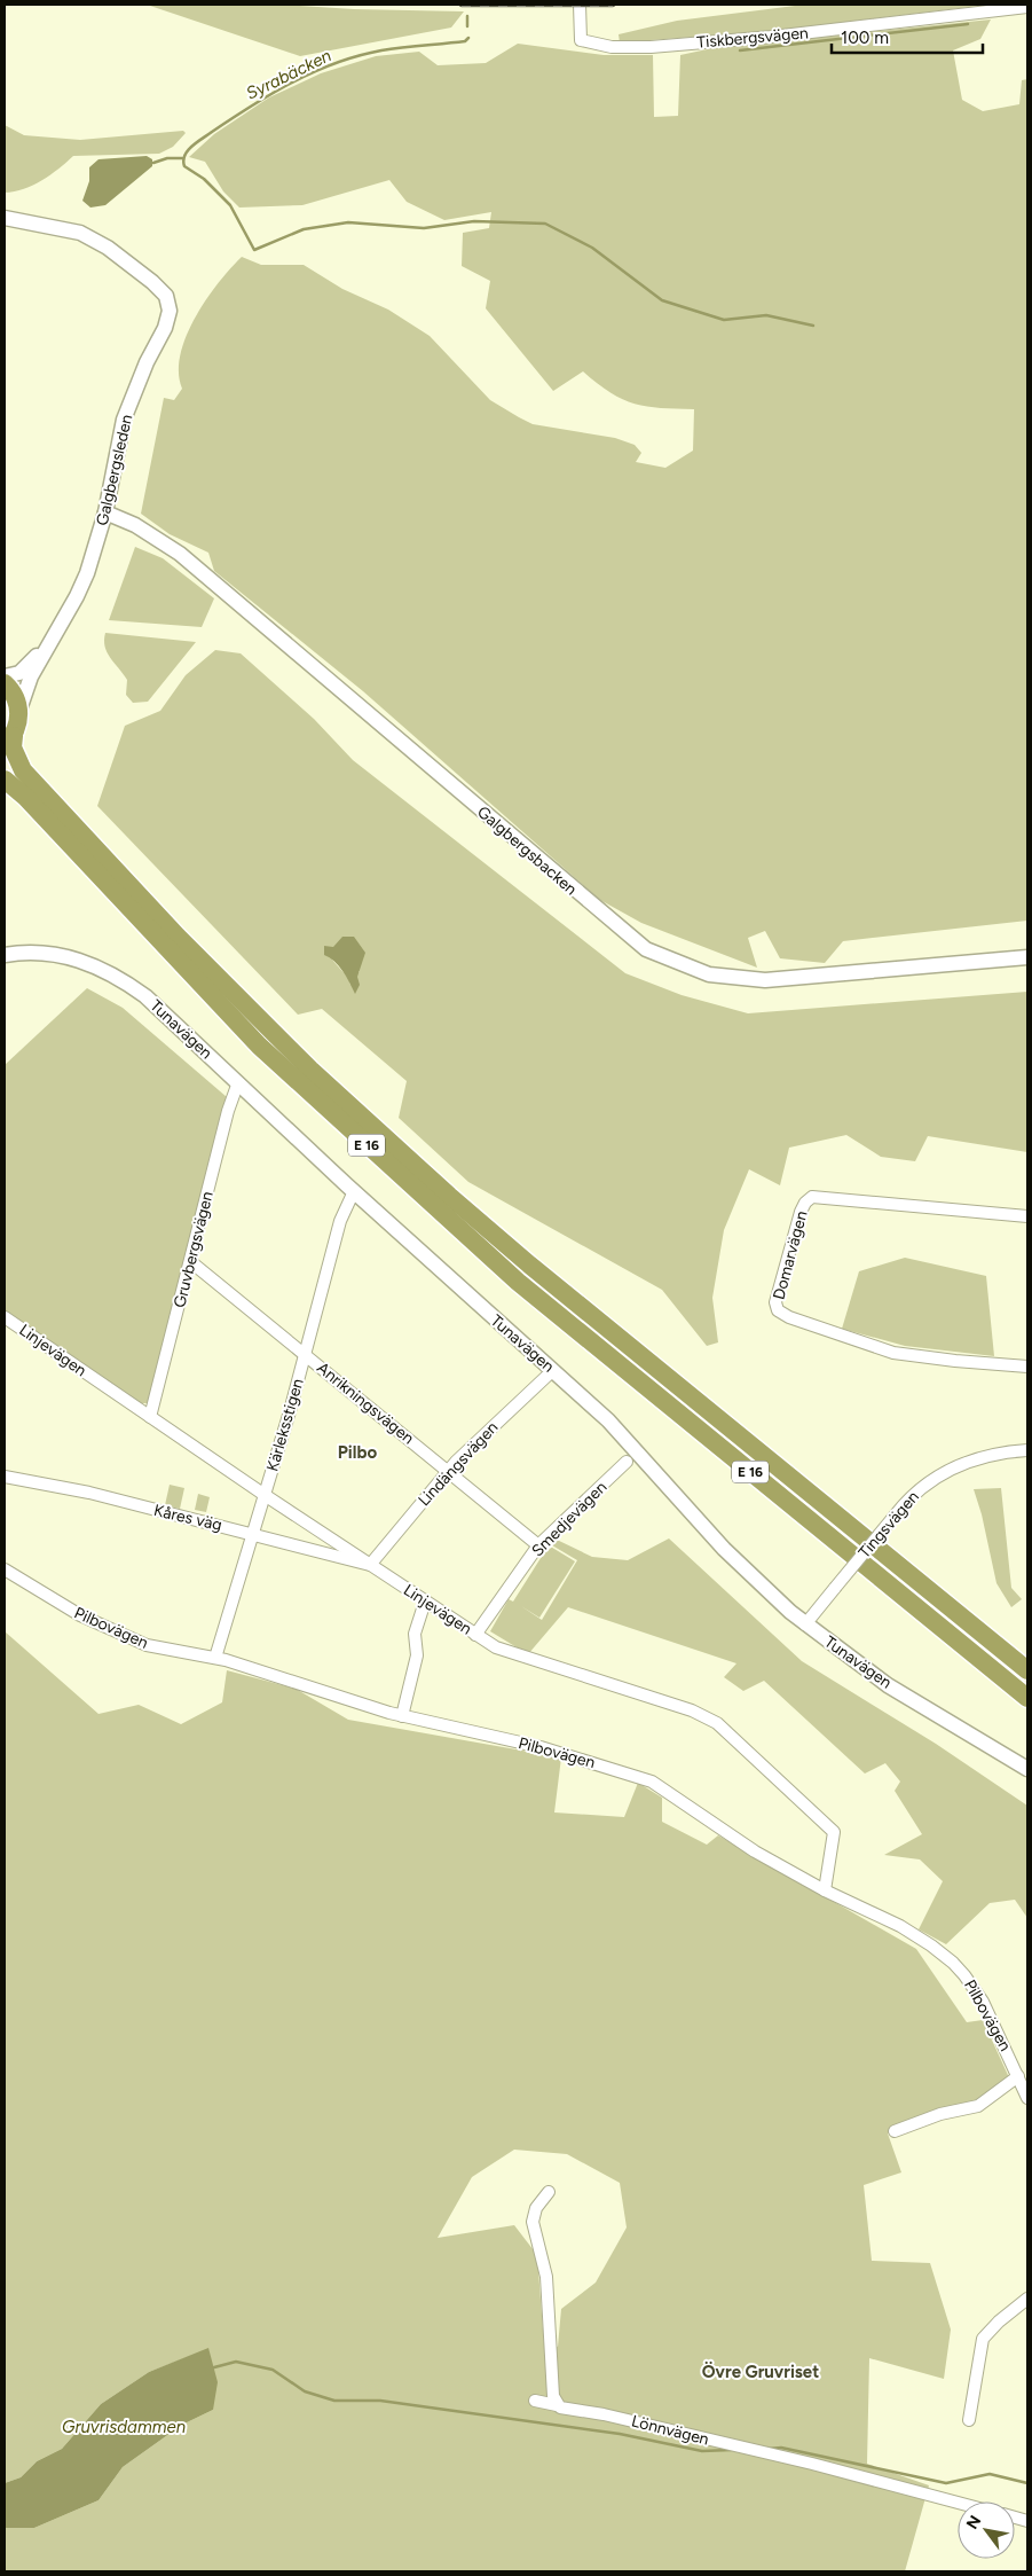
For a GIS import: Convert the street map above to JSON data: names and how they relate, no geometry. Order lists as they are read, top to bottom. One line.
{"streets":{"highway":["E 16"],"street":["Tiskbergsvägen","Galgbergsleden","Galgbergsbacken","Tunavägen","Gruvbergsvägen","Domarvägen","Linjevägen","Anrikningsvägen","Kärleksstigen","Lindängsvägen","Kåres väg","Smedjevägen","Tingsvägen","Pilbovägen","Lönnvägen"]},"crossings":[["Galgbergsleden","Galgbergsbacken"],["Galgbergsleden","E 16"],["Tunavägen","Gruvbergsvägen"],["Tunavägen","Kärleksstigen"],["Tunavägen","Lindängsvägen"],["Tunavägen","Tingsvägen"],["Gruvbergsvägen","Linjevägen"],["Gruvbergsvägen","Anrikningsvägen"],["Linjevägen","Kärleksstigen"],["Linjevägen","Lindängsvägen"],["Linjevägen","Kåres väg"],["Linjevägen","Smedjevägen"],["Linjevägen","Pilbovägen"],["Anrikningsvägen","Kärleksstigen"],["Anrikningsvägen","Lindängsvägen"],["Anrikningsvägen","Smedjevägen"],["Kärleksstigen","Kåres väg"],["Kärleksstigen","Pilbovägen"],["Lindängsvägen","Kåres väg"]],"districts":["Pilbo","Övre Gruvriset"],"water":["Syrabäcken","Gruvrisdammen"],"scale_bar":"100 m","north":"top left"}
